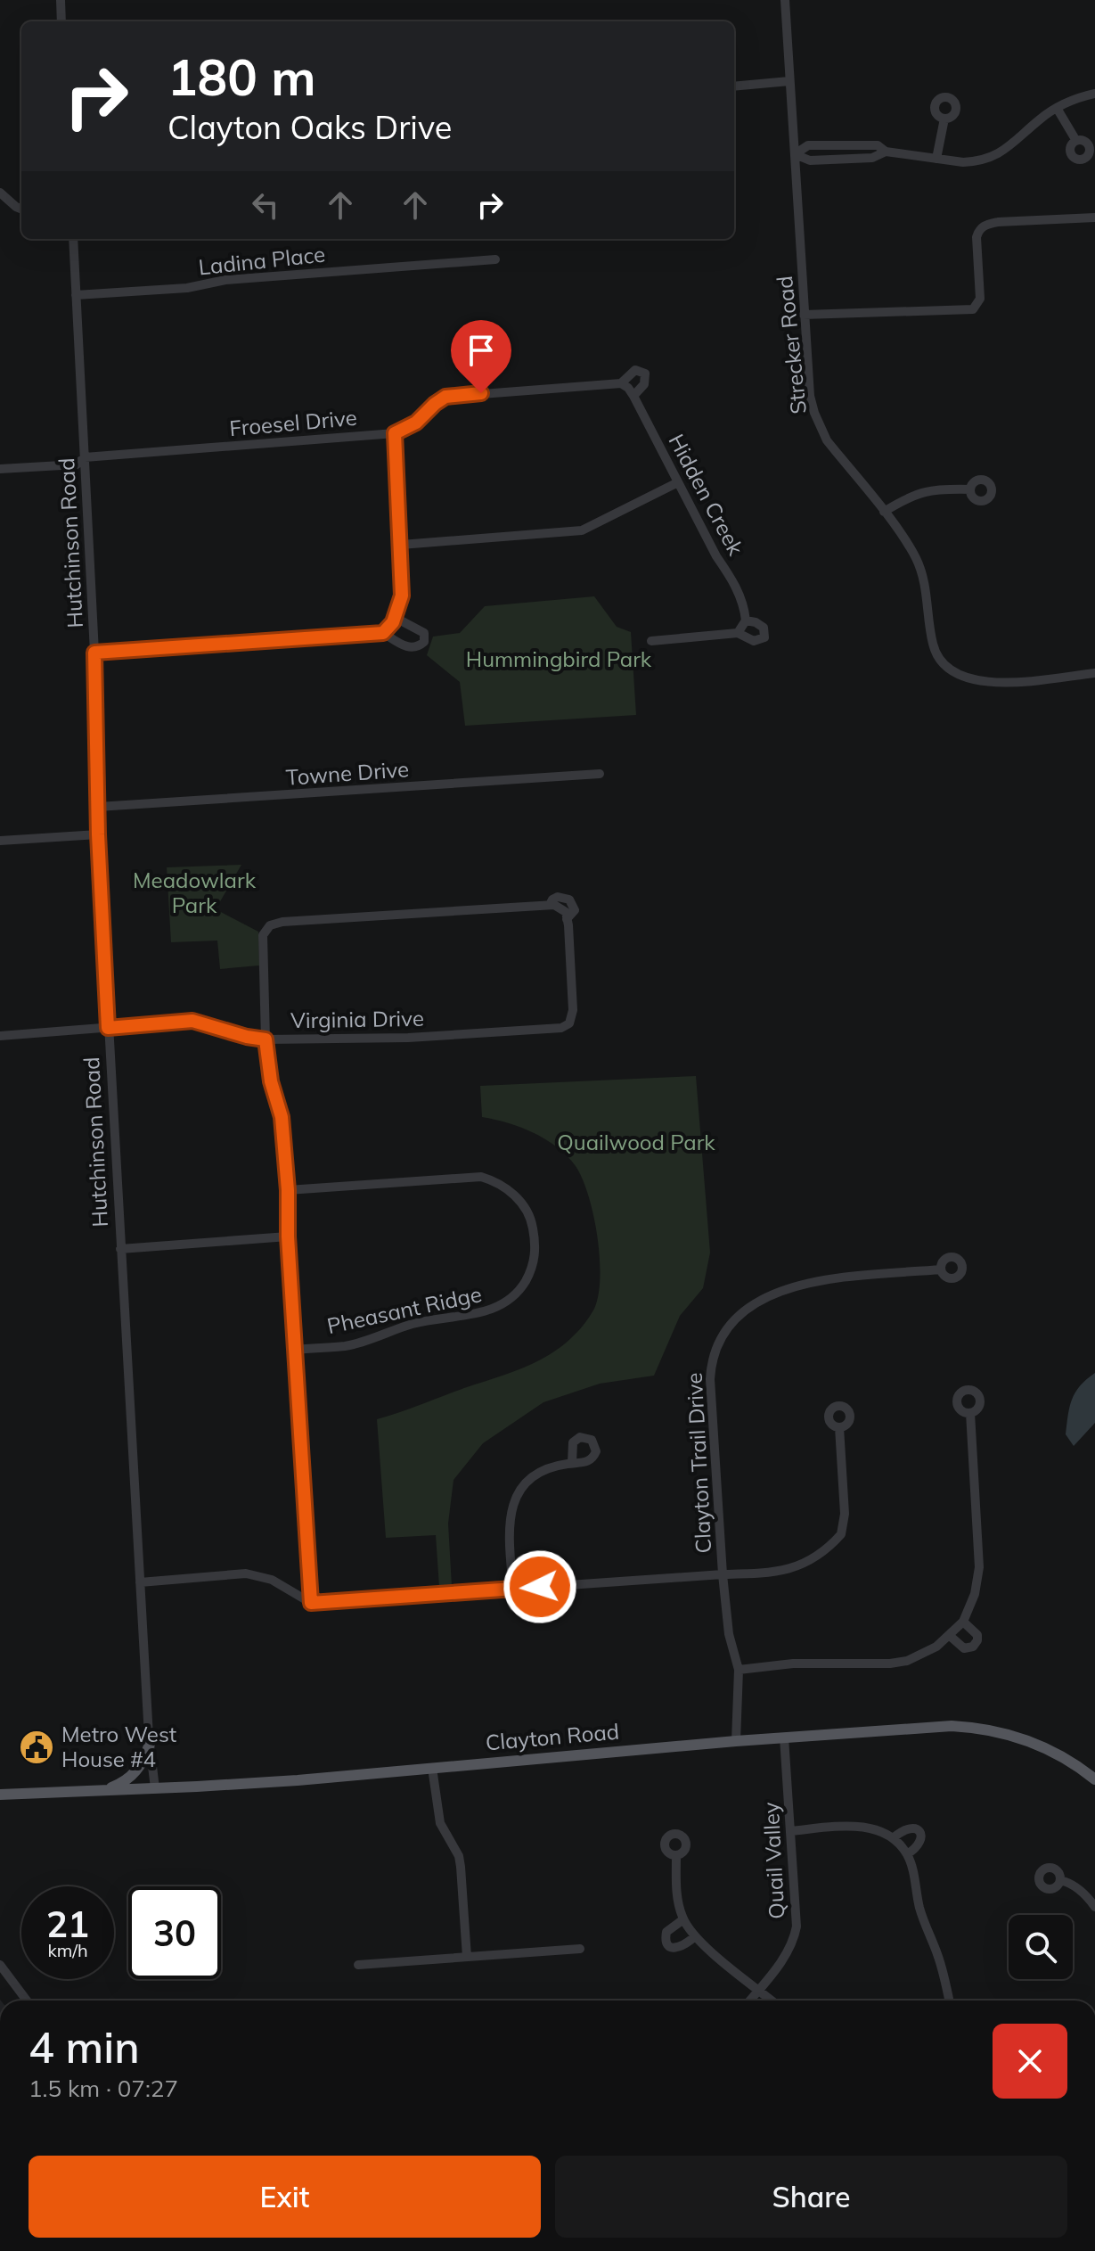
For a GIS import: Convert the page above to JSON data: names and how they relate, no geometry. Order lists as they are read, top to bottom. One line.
{"streets":{"main road":["Clayton Road"],"street":["Ladina Place","Strecker Road","Froesel Drive","Hidden Creek","Hutchinson Road","Towne Drive","Virginia Drive","Pheasant Ridge","Clayton Trail Drive","Quail Valley"]},"crossings":[["Ladina Place","Hutchinson Road"],["Froesel Drive","Hidden Creek"],["Froesel Drive","Hutchinson Road"],["Hutchinson Road","Towne Drive"],["Hutchinson Road","Virginia Drive"],["Hutchinson Road","Clayton Road"],["Clayton Trail Drive","Clayton Road"],["Clayton Road","Quail Valley"]],"parks":["Hummingbird Park","Meadowlark Park","Quailwood Park"],"places":{"public building":["Metro West House #4"]},"page":{"turn":["180 m","Clayton Oaks Drive"],"speed":"21 km/h","limit":"30","heading":["4 min","1.5 km · 07:27"],"buttons":["Exit","Share"]}}
